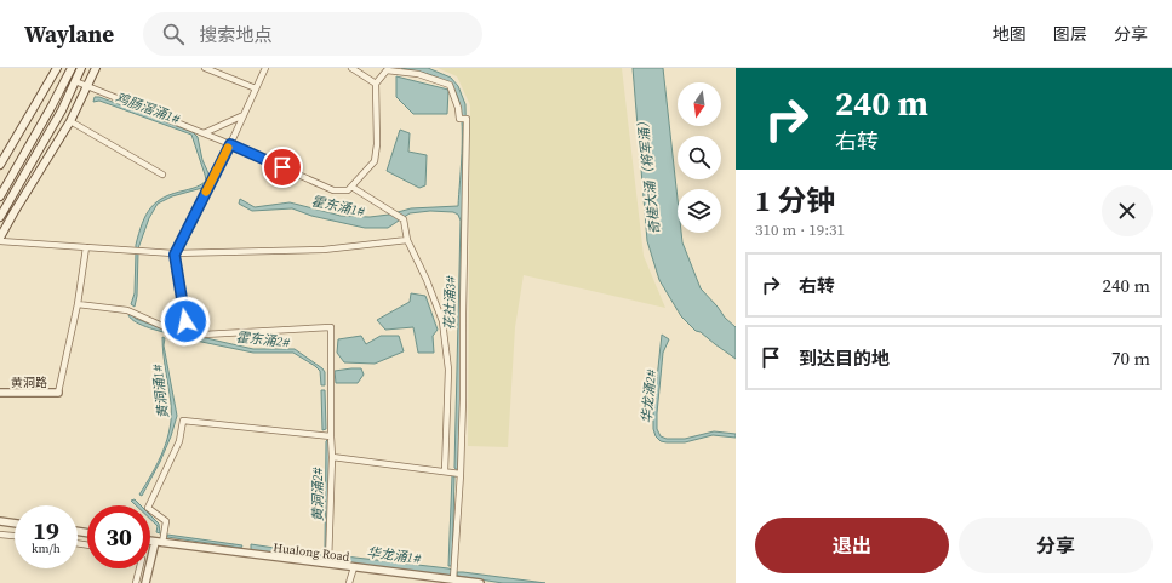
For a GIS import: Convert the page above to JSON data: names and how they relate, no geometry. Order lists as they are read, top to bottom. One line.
{"streets":{"street":["黄洞路","Hualong Road"]},"water":["鸡肠滘涌1#","奇槎大涌（将军涌）","霍东涌1#","花社涌3#","霍东涌2#","黄洞涌1#","华龙涌2#","黄洞涌2#","华龙涌1#"],"north":"bottom","page":{"header":"Waylane","search":"搜索地点","nav":["地图","图层","分享"],"turn":["240 m","右转"],"heading":["1 分钟","310 m · 19:31"],"list":[{"name":"右转","value":"240 m"},{"name":"到达目的地","value":"70 m"}],"speed":"19 km/h","limit":"30","buttons":["退出","分享"]}}
